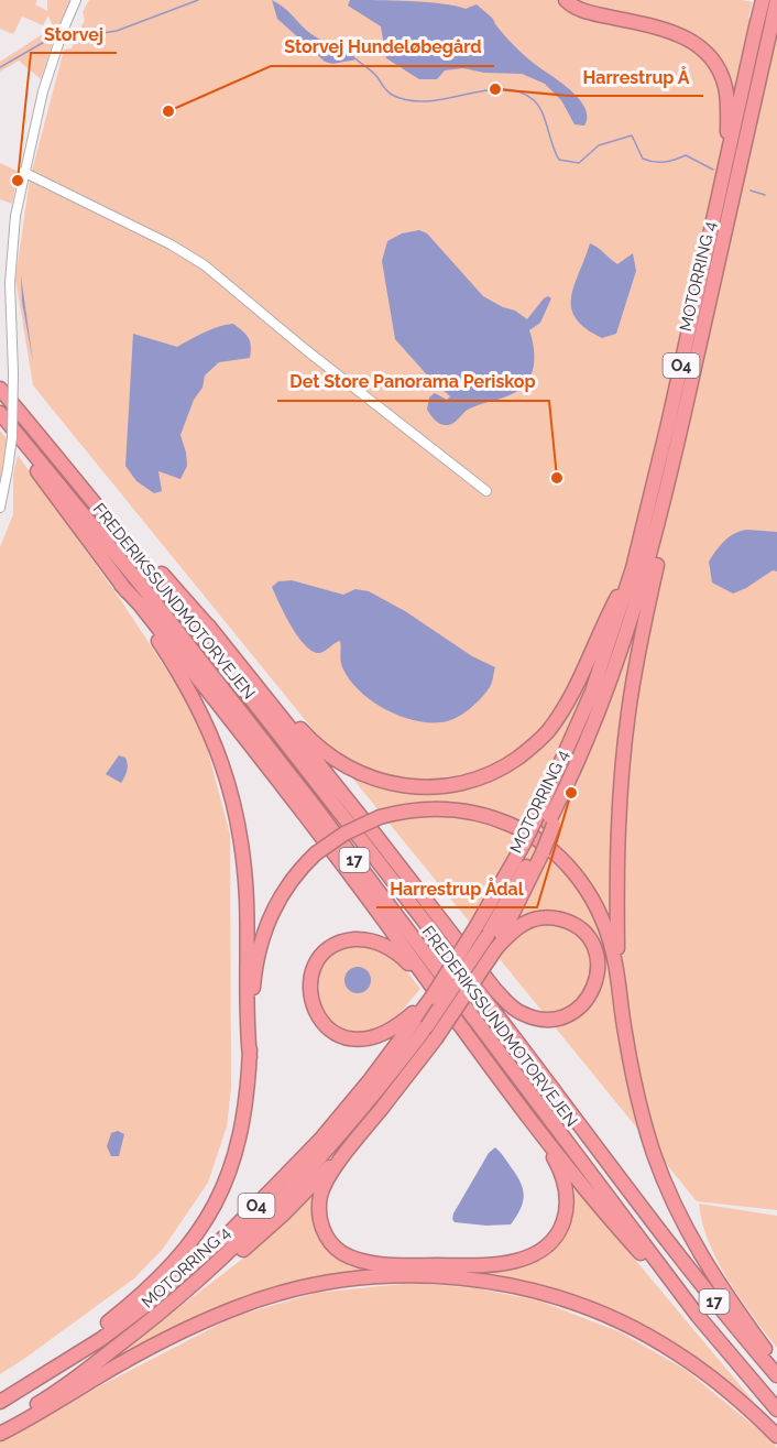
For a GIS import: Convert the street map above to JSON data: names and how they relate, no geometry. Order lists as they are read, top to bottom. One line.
{"streets":{"highway":["MOTORRING 4","O4","FREDERIKSSUNDMOTORVEJEN","17"]},"crossings":[["MOTORRING 4","O4"]],"places":["Harrestrup Å","Storvej Hundeløbegård","Storvej","Det Store Panorama Periskop","Harrestrup Ådal"]}
